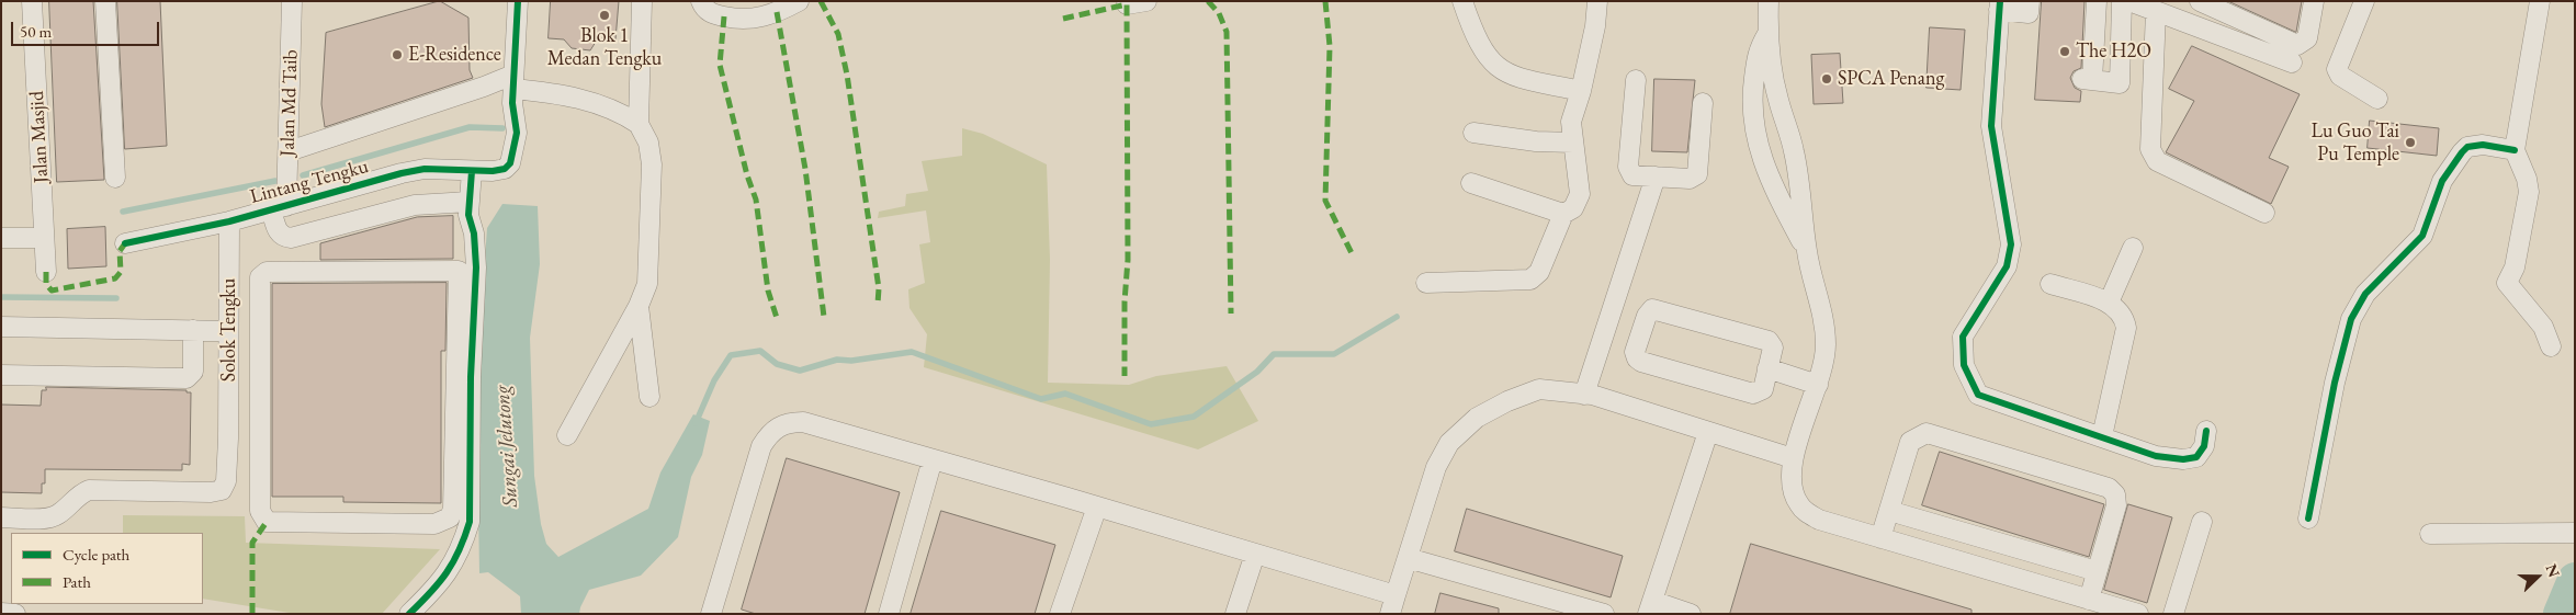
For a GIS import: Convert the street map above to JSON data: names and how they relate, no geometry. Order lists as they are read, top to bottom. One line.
{"streets":{"street":["Jalan Md Taib","Jalan Masjid","Lintang Tengku","Solok Tengku"]},"crossings":[["Jalan Md Taib","Lintang Tengku"],["Lintang Tengku","Solok Tengku"]],"water":["Sungai Jelutong"],"places":["Blok 1 Medan Tengku","The H2O","E-Residence","SPCA Penang","Lu Guo Tai Pu Temple"],"legend":["Cycle path","Path"],"scale_bar":"50 m","north":"right"}
